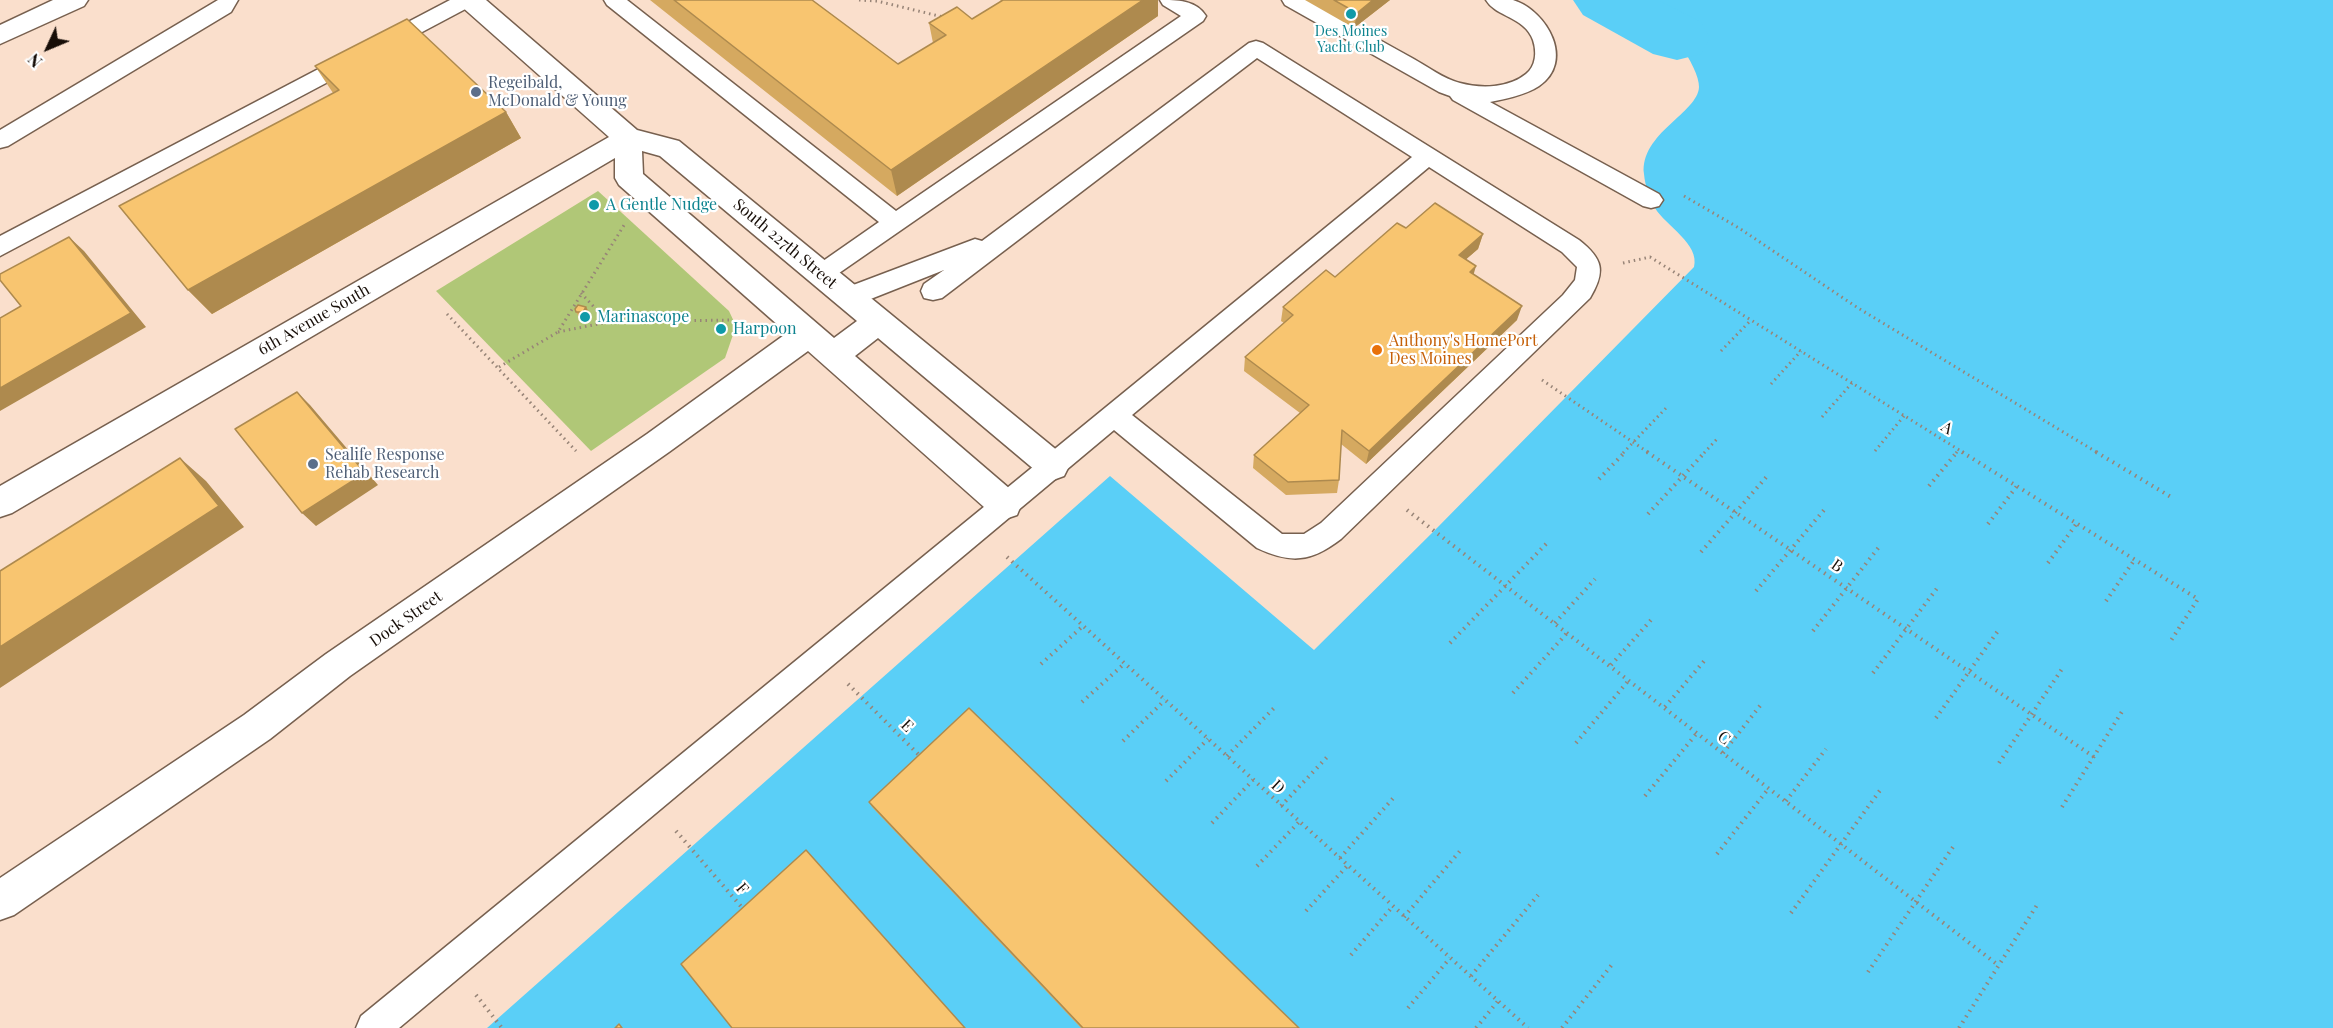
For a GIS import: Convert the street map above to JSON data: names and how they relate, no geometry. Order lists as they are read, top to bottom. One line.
{"streets":{"street":["South 227th Street","6th Avenue South","Dock Street"],"path":["A","B","E","C","D","F"]},"crossings":[["South 227th Street","6th Avenue South"]],"places":["Des Moines Yacht Club","Regeibald, McDonald & Young","A Gentle Nudge","Marinascope","Harpoon","Anthony's HomePort Des Moines","Sealife Response Rehab Research"],"north":"bottom left"}
